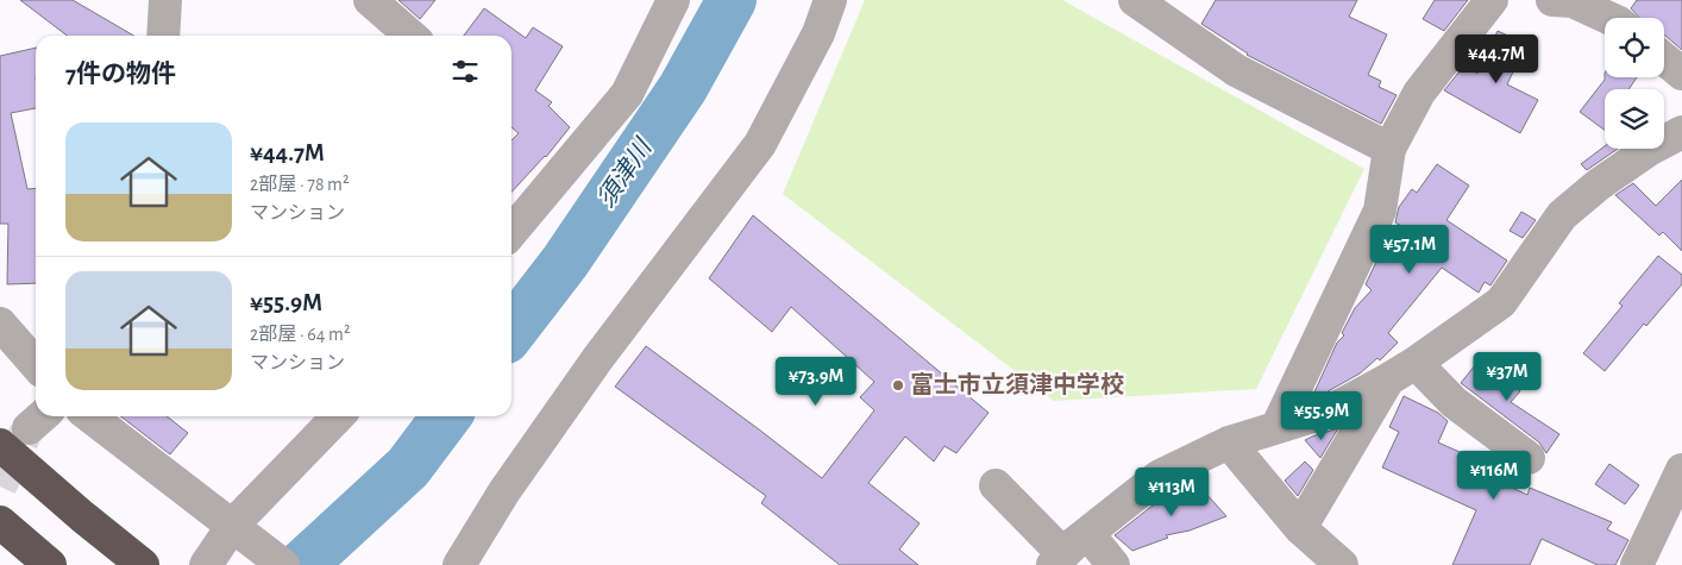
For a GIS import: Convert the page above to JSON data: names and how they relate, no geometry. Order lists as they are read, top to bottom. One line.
{"water":["須津川"],"places":["富士市立須津中学校"],"page":{"price":["¥44.7M","¥57.1M","¥37M","¥73.9M","¥55.9M","¥116M","¥113M"],"heading":"7件の物件","list":[{"name":"¥44.7M","note":"2部屋 · 78 m² · マンション"},{"name":"¥55.9M","note":"2部屋 · 64 m² · マンション"}]}}
